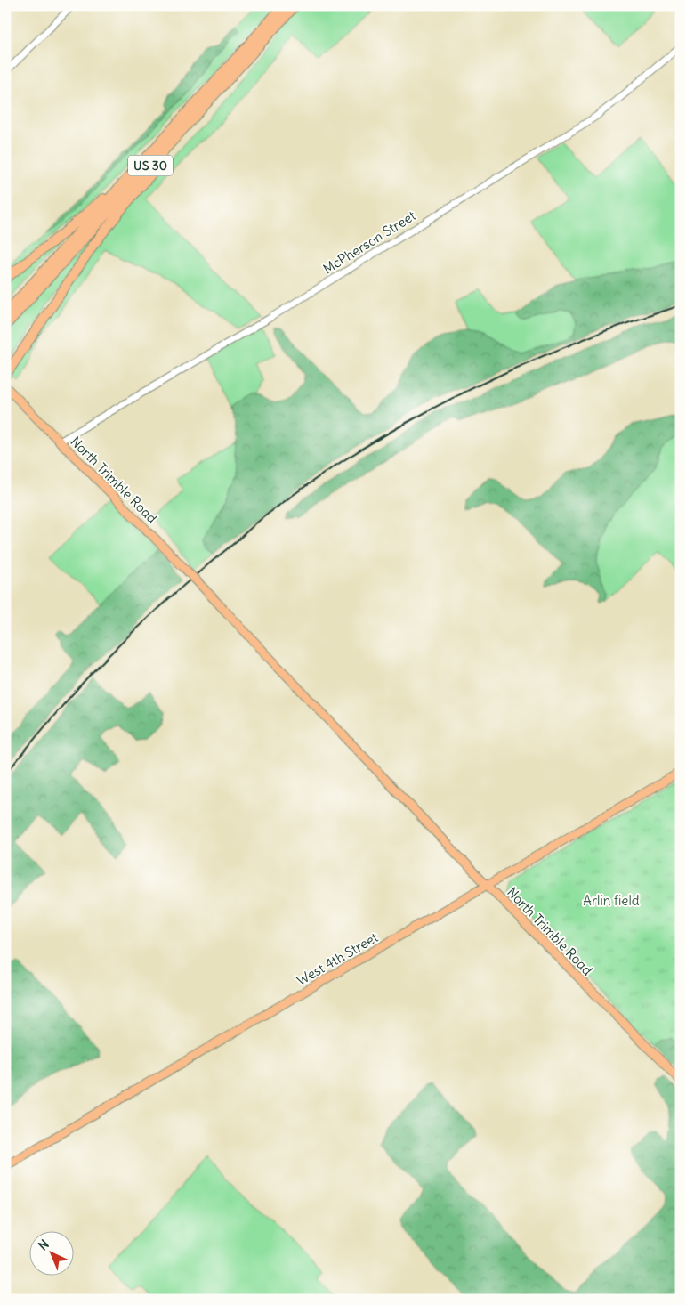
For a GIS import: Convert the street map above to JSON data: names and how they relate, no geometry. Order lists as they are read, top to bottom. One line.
{"streets":{"highway":["US 30"],"main road":["North Trimble Road","West 4th Street"],"street":["McPherson Street"]},"crossings":[["McPherson Street","North Trimble Road"],["North Trimble Road","West 4th Street"]],"parks":["Arlin field"],"north":"top left"}
